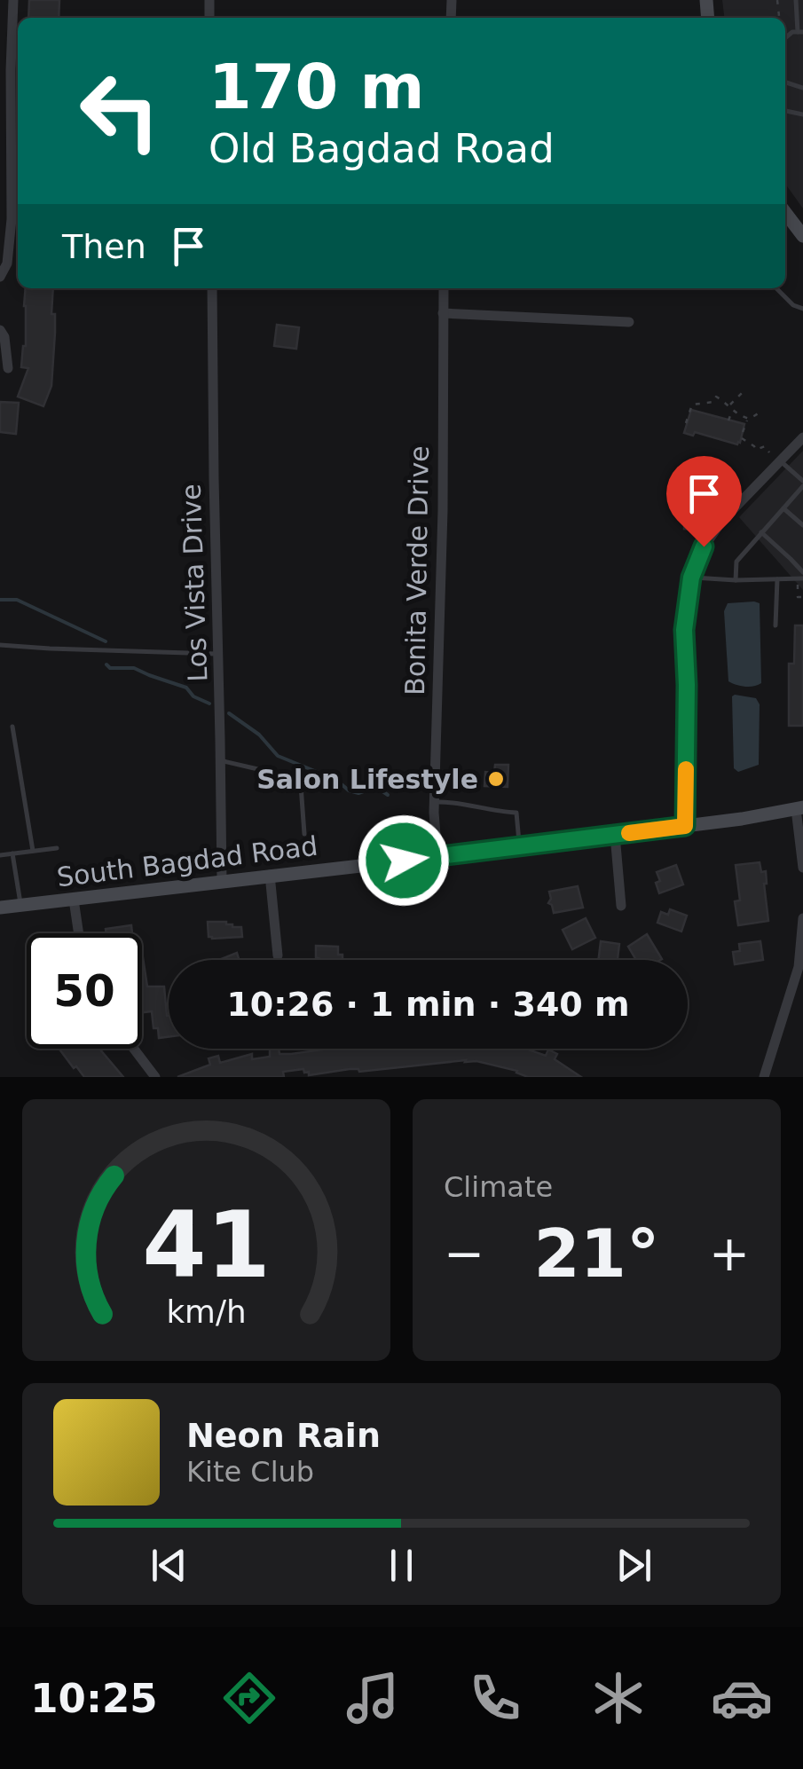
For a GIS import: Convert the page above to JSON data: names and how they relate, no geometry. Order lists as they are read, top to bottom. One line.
{"streets":{"main road":["South Bagdad Road"],"street":["Bonita Verde Drive","Los Vista Drive"]},"crossings":[["Bonita Verde Drive","South Bagdad Road"],["Los Vista Drive","South Bagdad Road"]],"places":["Salon Lifestyle"],"page":{"turn":["170 m","Old Bagdad Road"],"then":"Then","limit":"50","trip":"10:26 · 1 min · 340 m","tile":"Climate","heat":["−","21°","+"],"song":["Neon Rain","Kite Club"],"tabs":"10:25","gauge":["41","km/h"]}}
